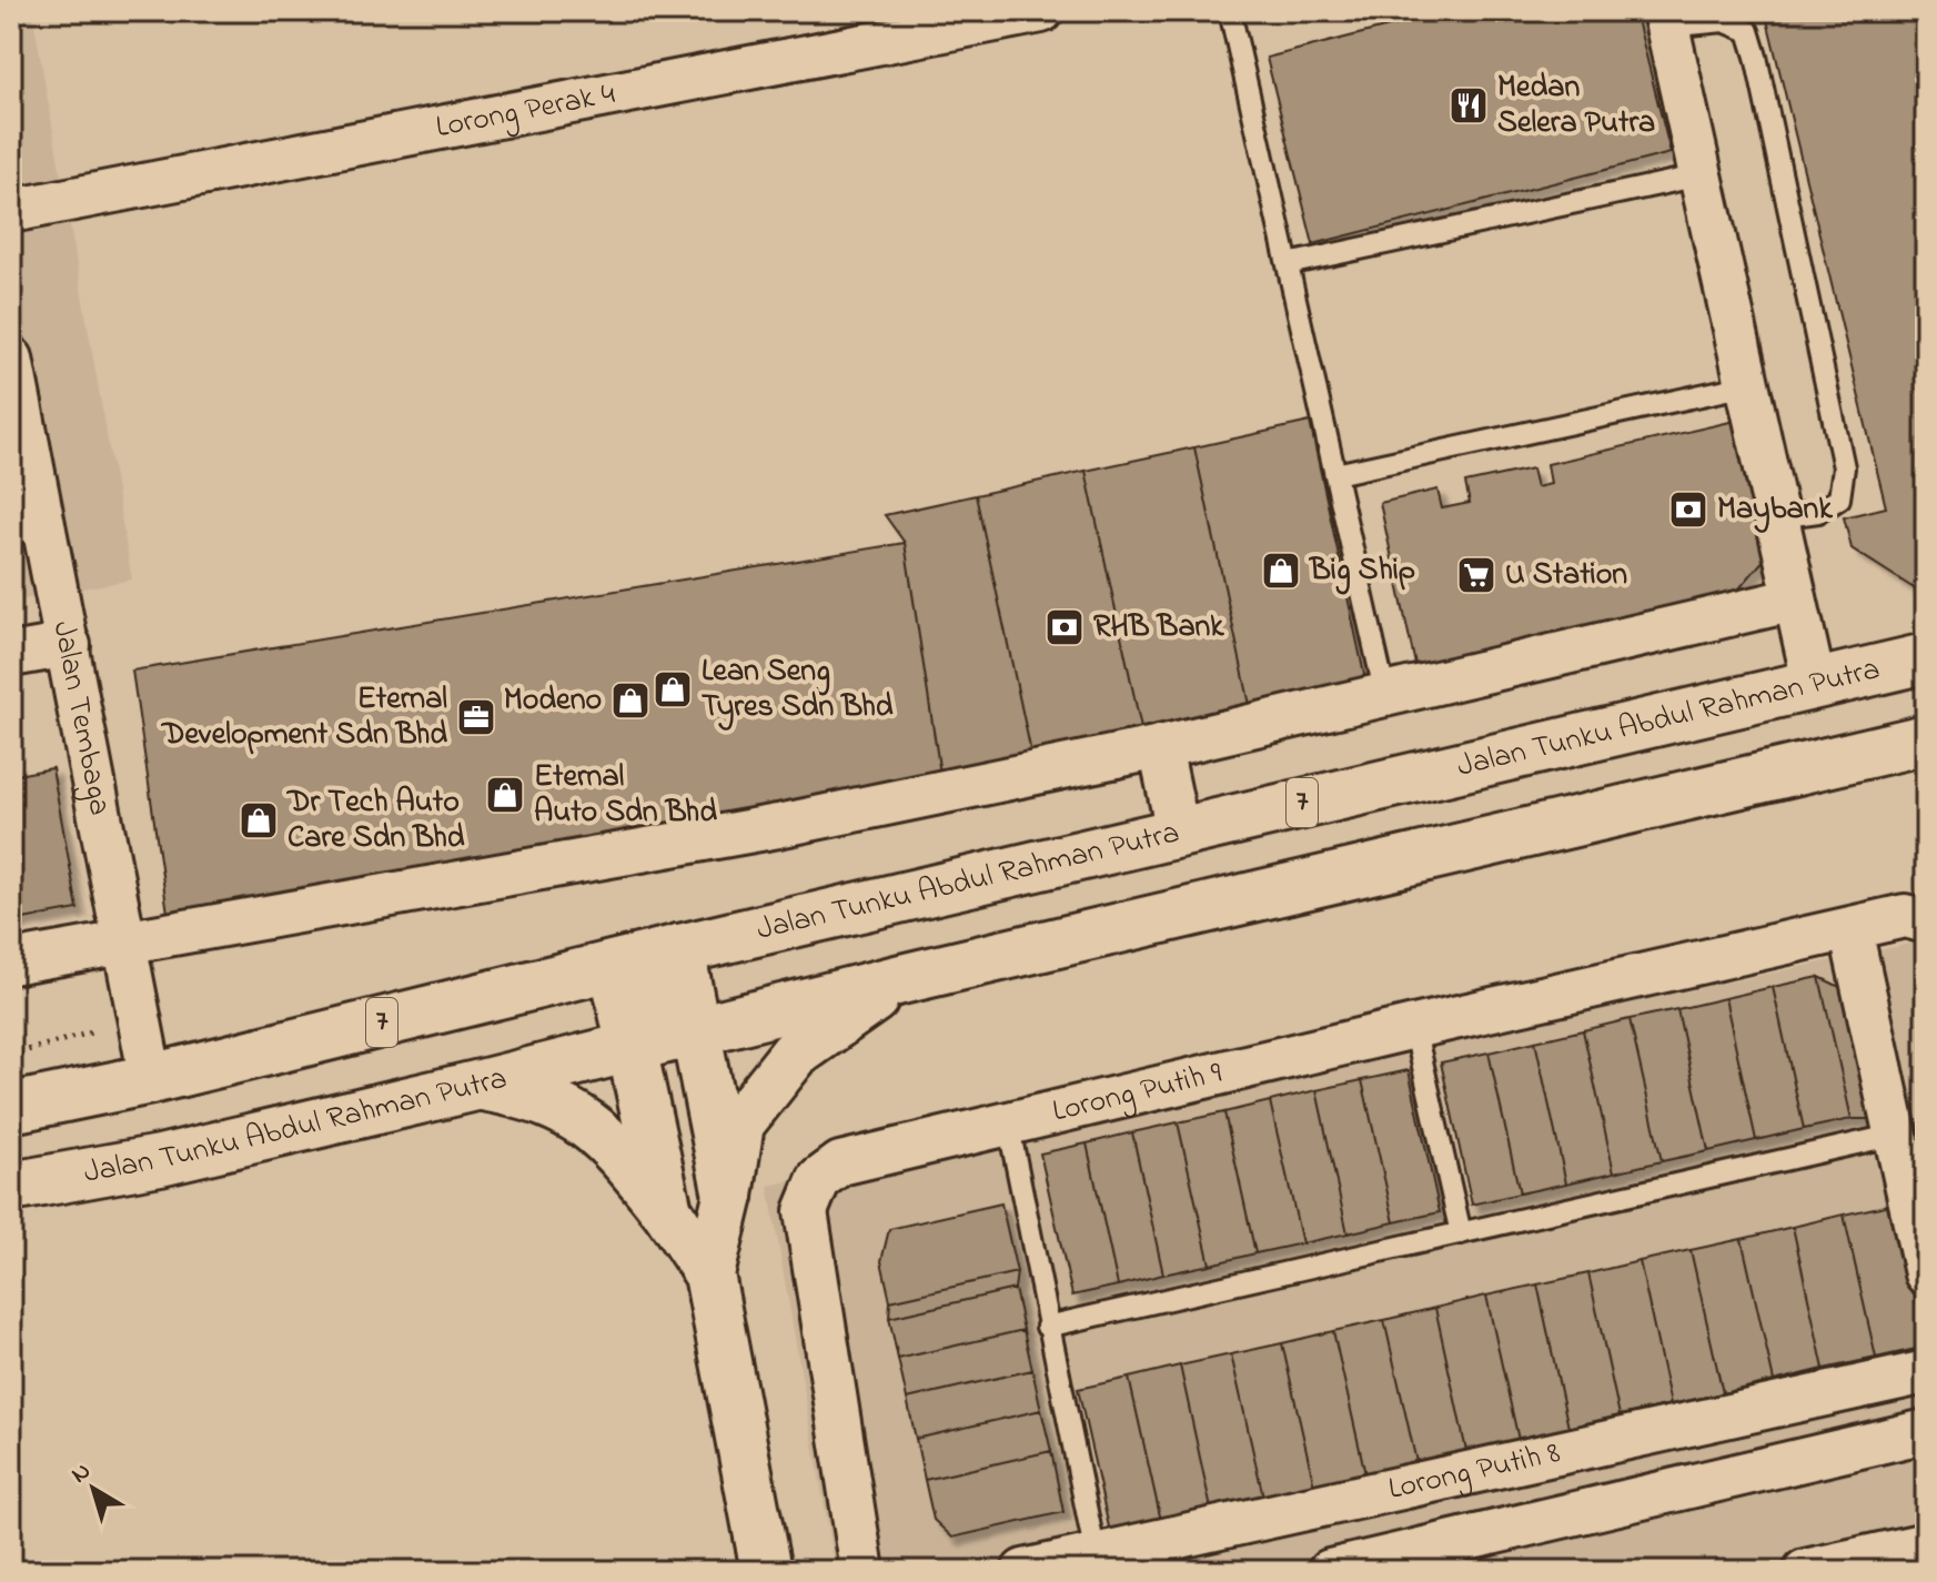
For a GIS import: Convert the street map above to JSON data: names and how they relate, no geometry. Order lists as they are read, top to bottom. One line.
{"streets":{"main road":["Jalan Tunku Abdul Rahman Putra","7"],"street":["Lorong Perak 4","Jalan Tembaga","Lorong Putih 9","Lorong Putih 8"]},"crossings":[["Jalan Tunku Abdul Rahman Putra","Jalan Tembaga"]],"places":{"restaurant":["Medan Selera Putra"],"bank":["Maybank","RHB Bank"],"shop":["Big Ship","Lean Seng Tyres Sdn Bhd","Modeno","Eternal Auto Sdn Bhd","Dr Tech Auto Care Sdn Bhd"],"supermarket":["U Station"],"office":["Eternal Development Sdn Bhd"]},"north":"top left"}
